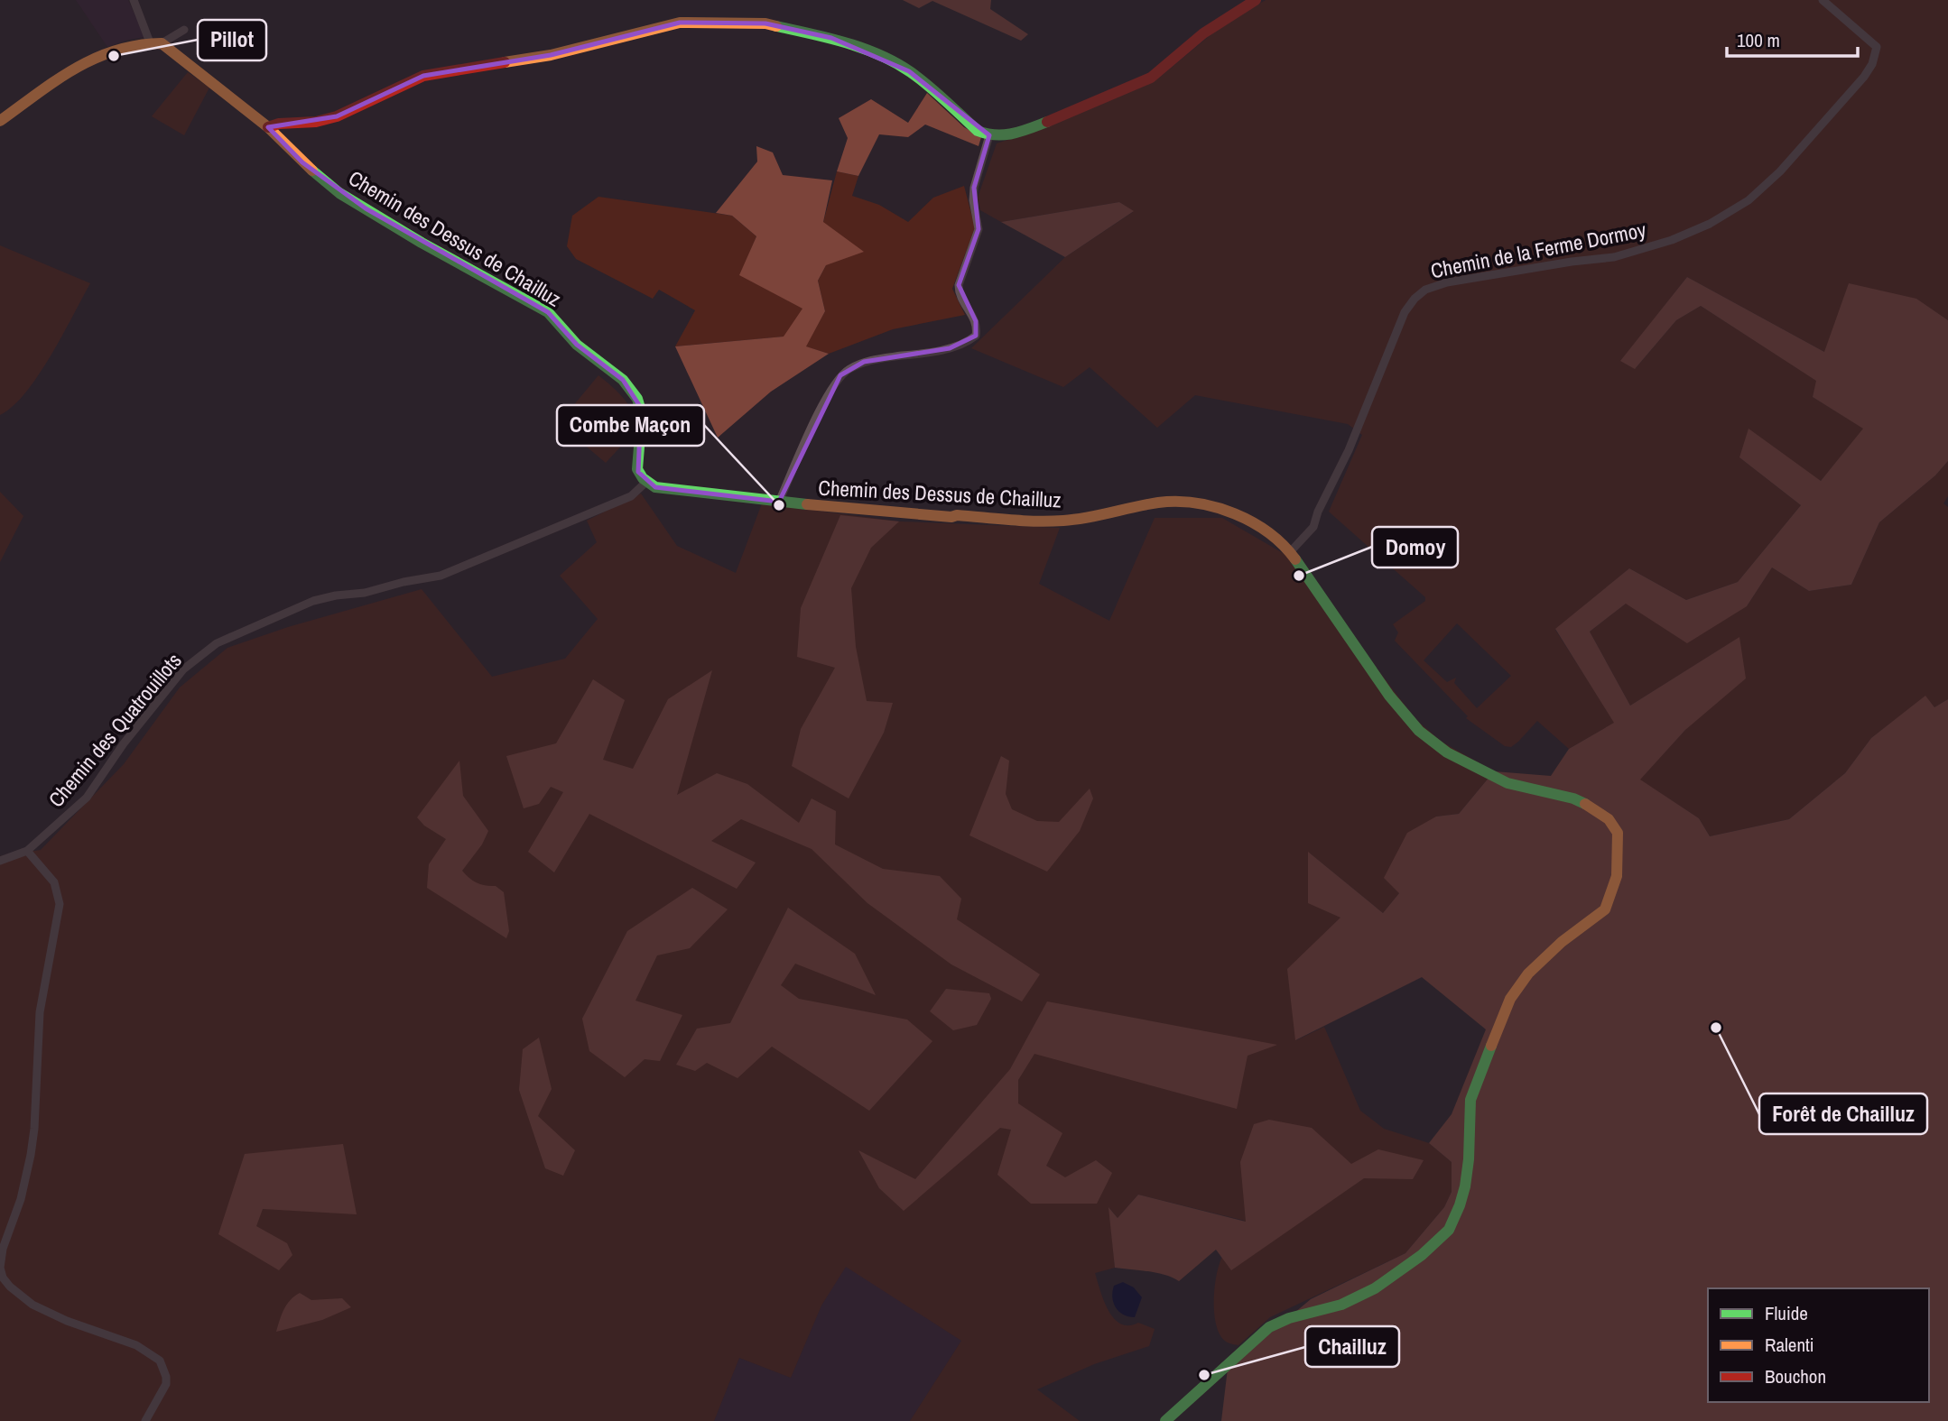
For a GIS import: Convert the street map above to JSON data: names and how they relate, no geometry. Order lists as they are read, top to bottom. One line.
{"streets":{"street":["Chemin des Dessus de Chailluz","Chemin de la Ferme Dormoy","Chemin des Quatrouillots"]},"crossings":[["Chemin des Dessus de Chailluz","Chemin de la Ferme Dormoy"],["Chemin des Dessus de Chailluz","Chemin des Quatrouillots"]],"places":["Pillot","Combe Maçon","Domoy","Forêt de Chailluz","Chailluz"],"legend":["Fluide","Ralenti","Bouchon"],"scale_bar":"100 m"}
